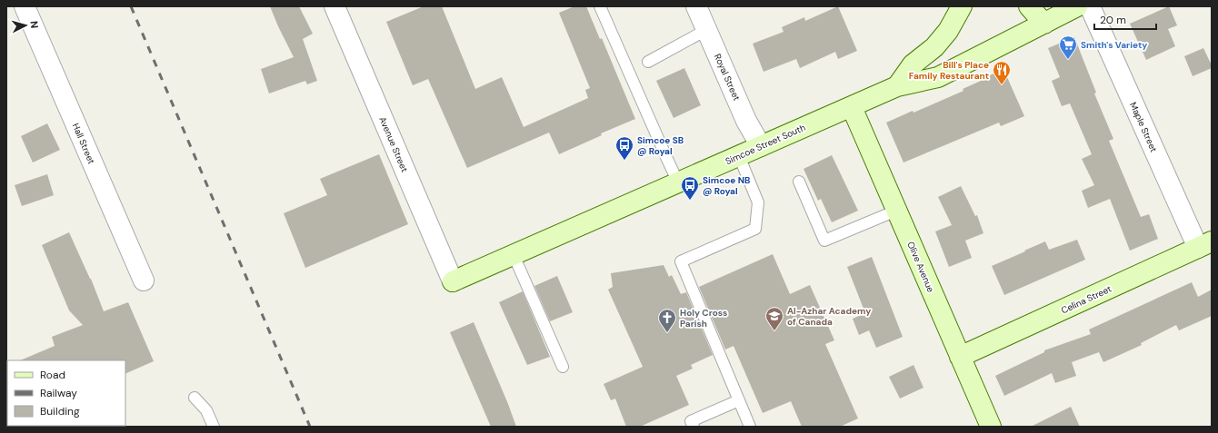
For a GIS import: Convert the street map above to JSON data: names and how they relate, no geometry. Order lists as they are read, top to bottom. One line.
{"streets":{"main road":["Simcoe Street South","Olive Avenue","Celina Street"],"street":["Royal Street","Maple Street","Hall Street","Avenue Street"]},"crossings":[["Royal Street","Simcoe Street South"],["Maple Street","Celina Street"],["Avenue Street","Simcoe Street South"],["Simcoe Street South","Olive Avenue"],["Olive Avenue","Celina Street"]],"places":{"supermarket":["Smith's Variety"],"restaurant":["Bill's Place Family Restaurant"],"bus stop":["Simcoe SB @ Royal","Simcoe NB @ Royal"],"school or university":["Al-Azhar Academy of Canada"],"church":["Holy Cross Parish"]},"legend":["Road","Railway","Building"],"scale_bar":"20 m","north":"right"}
